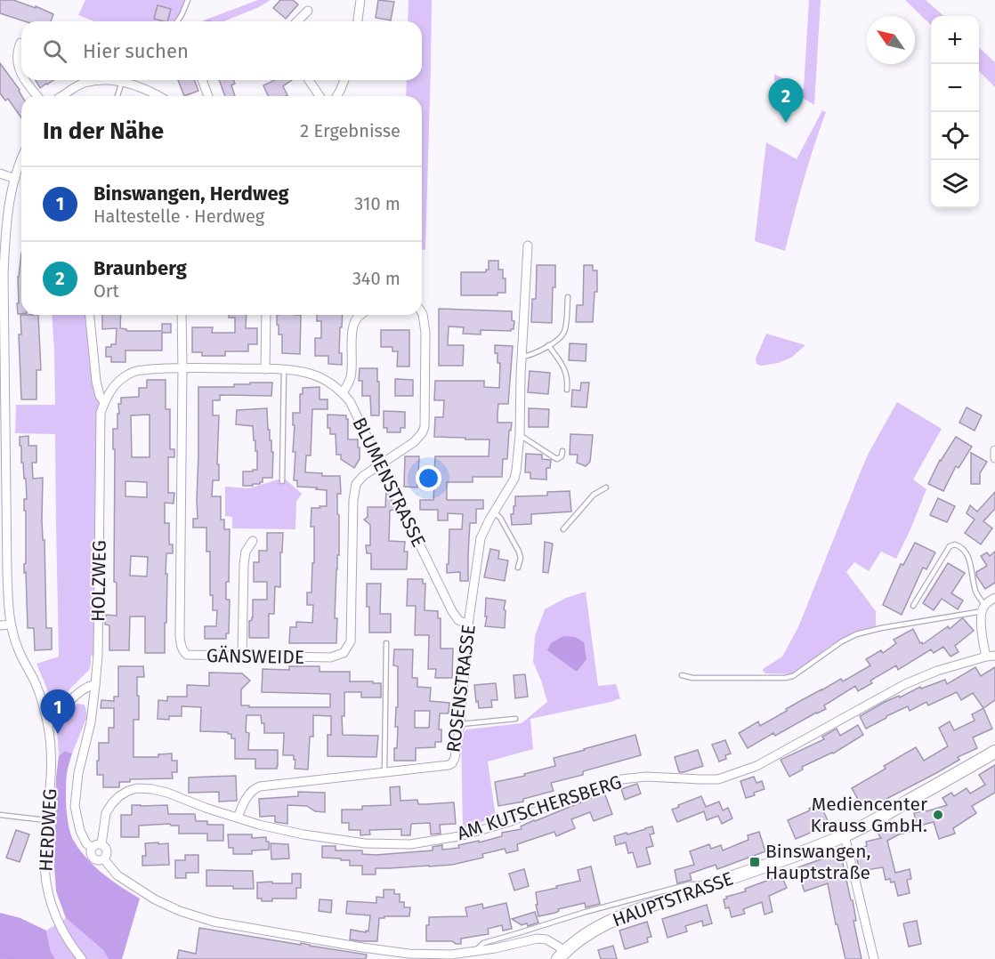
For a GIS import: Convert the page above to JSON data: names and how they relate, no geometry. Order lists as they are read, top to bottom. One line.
{"streets":{"street":["BLUMENSTRASSE","HOLZWEG","GÄNSWEIDE","ROSENSTRASSE","AM KUTSCHERSBERG","HERDWEG","HAUPTSTRASSE"]},"crossings":[["BLUMENSTRASSE","HOLZWEG"],["BLUMENSTRASSE","GÄNSWEIDE"],["BLUMENSTRASSE","ROSENSTRASSE"],["HOLZWEG","AM KUTSCHERSBERG"],["HOLZWEG","HAUPTSTRASSE"],["ROSENSTRASSE","AM KUTSCHERSBERG"]],"places":{"other":["Mediencenter Krauss GmbH."],"transit":["Binswangen, Hauptstraße"]},"north":"top left","page":{"map_buttons":["+","−"],"search":"Hier suchen","pins":["2","1"],"heading":["In der Nähe","2 Ergebnisse"],"list":[{"mark":"1","name":"Binswangen, Herdweg","note":"Haltestelle · Herdweg","value":"310 m"},{"mark":"2","name":"Braunberg","note":"Ort","value":"340 m"}]}}
